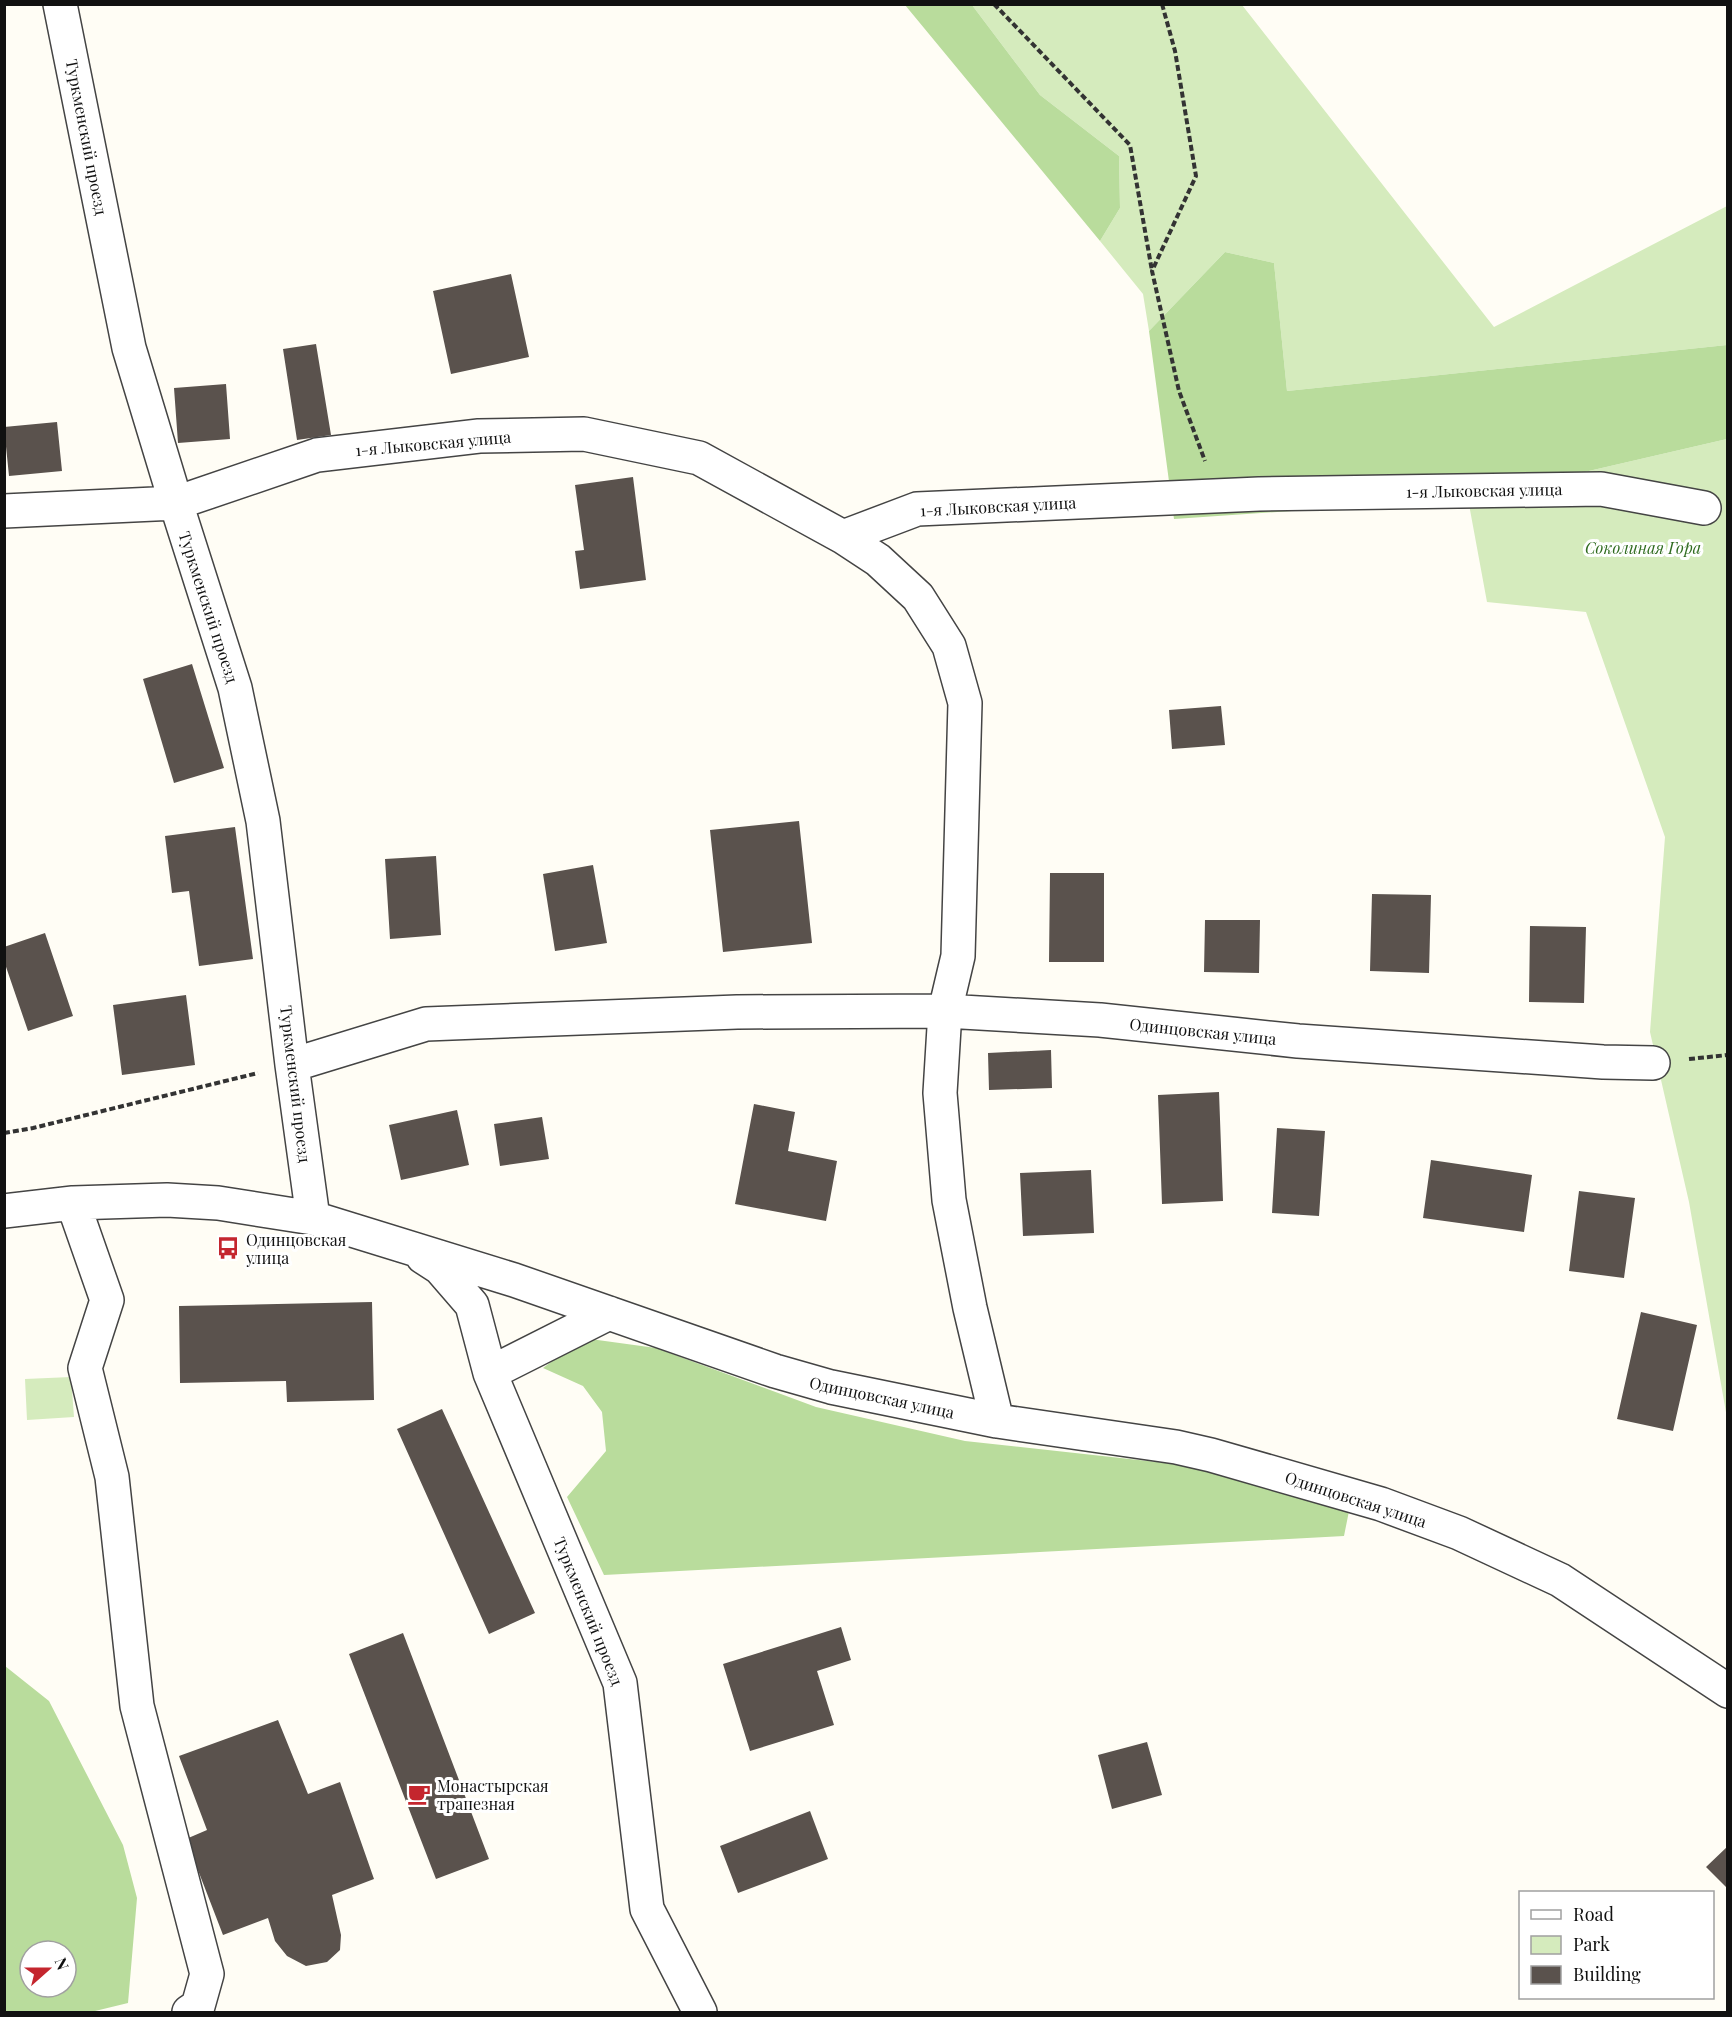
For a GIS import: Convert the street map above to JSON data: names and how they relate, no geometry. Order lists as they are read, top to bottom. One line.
{"streets":{"street":["Туркменский проезд","1-я Лыковская улица","Одинцовская улица"]},"crossings":[["Туркменский проезд","1-я Лыковская улица"],["Туркменский проезд","Одинцовская улица"]],"parks":["Соколиная Гора"],"places":{"bus stop":["Одинцовская улица"],"cafe":["Монастырская трапезная"]},"legend":["Road","Park","Building"],"north":"right"}
